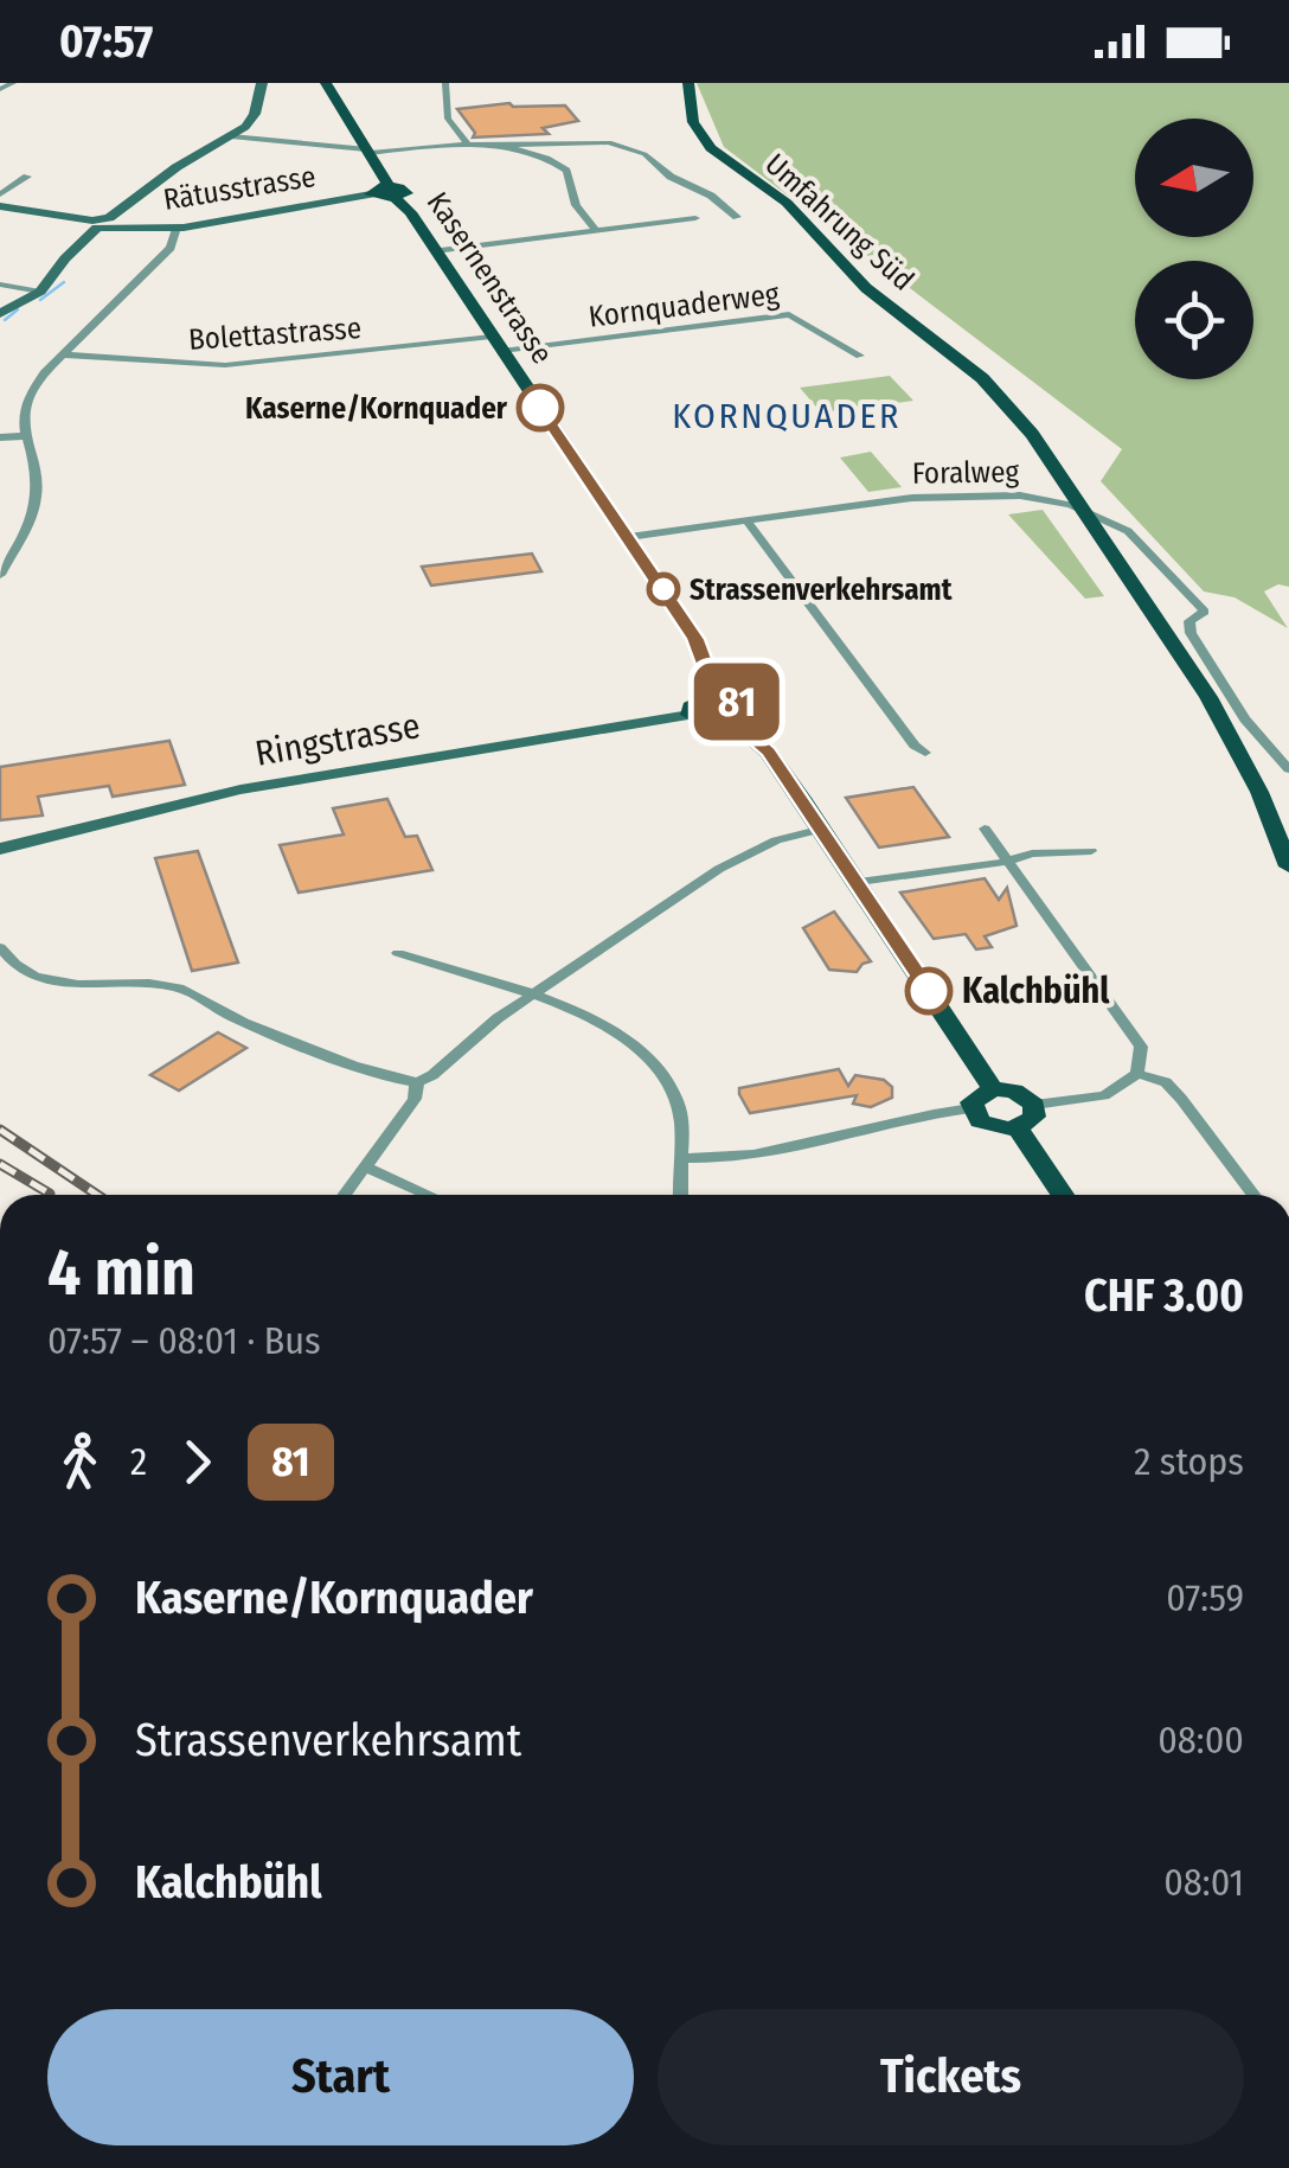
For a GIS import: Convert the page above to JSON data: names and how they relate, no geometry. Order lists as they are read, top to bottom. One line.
{"streets":{"main road":["Umfahrung Süd","Kasernenstrasse"],"street":["Rätusstrasse","Kornquaderweg","Bolettastrasse","Foralweg","Ringstrasse"]},"crossings":[["Kasernenstrasse","Kornquaderweg"],["Kasernenstrasse","Bolettastrasse"],["Kasernenstrasse","Foralweg"],["Kornquaderweg","Bolettastrasse"]],"districts":["KORNQUADER"],"places":["Kaserne/Kornquader","Strassenverkehrsamt","Kalchbühl"],"lines":["bus line 81"],"north":"left","page":{"status":"07:57","on_map":"81","heading":["4 min","07:57 – 08:01 · Bus","CHF 3.00"],"legs":["2","81","2 stops"],"list":[{"name":"Kaserne/Kornquader","value":"07:59"},{"name":"Strassenverkehrsamt","value":"08:00"},{"name":"Kalchbühl","value":"08:01"}],"buttons":["Start","Tickets"]}}
